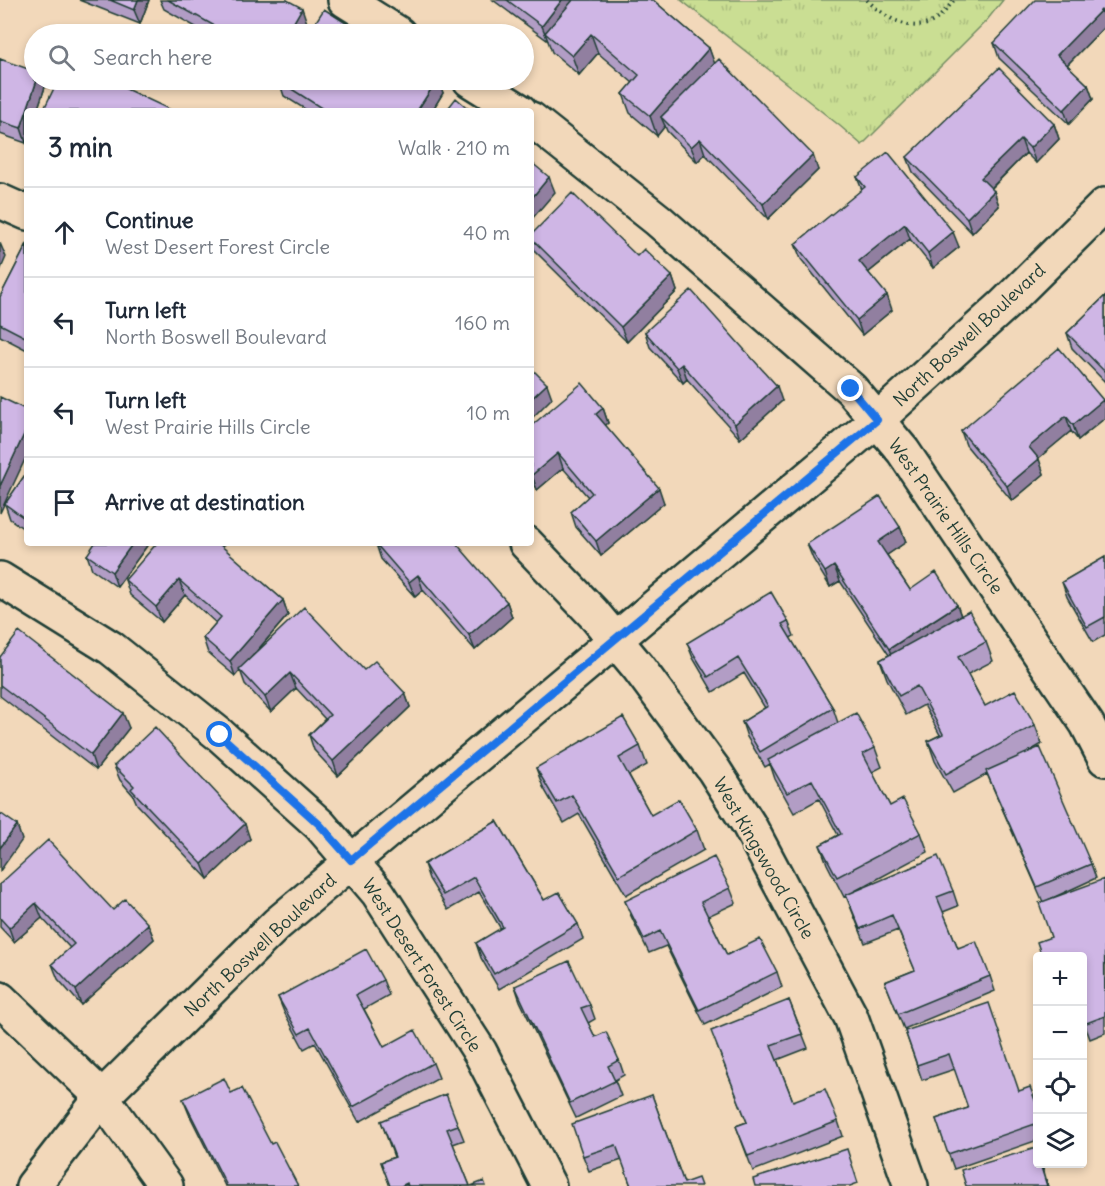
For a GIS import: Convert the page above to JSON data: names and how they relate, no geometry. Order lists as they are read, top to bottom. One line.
{"streets":{"street":["North Boswell Boulevard","West Prairie Hills Circle","West Kingswood Circle","West Desert Forest Circle"]},"crossings":[["North Boswell Boulevard","West Prairie Hills Circle"],["North Boswell Boulevard","West Kingswood Circle"],["North Boswell Boulevard","West Desert Forest Circle"]],"page":{"search":"Search here","heading":["3 min","Walk · 210 m"],"list":[["Continue","West Desert Forest Circle","40 m"],["Turn left","North Boswell Boulevard","160 m"],["Turn left","West Prairie Hills Circle","10 m"],"Arrive at destination"],"map_buttons":["+","−"]}}
